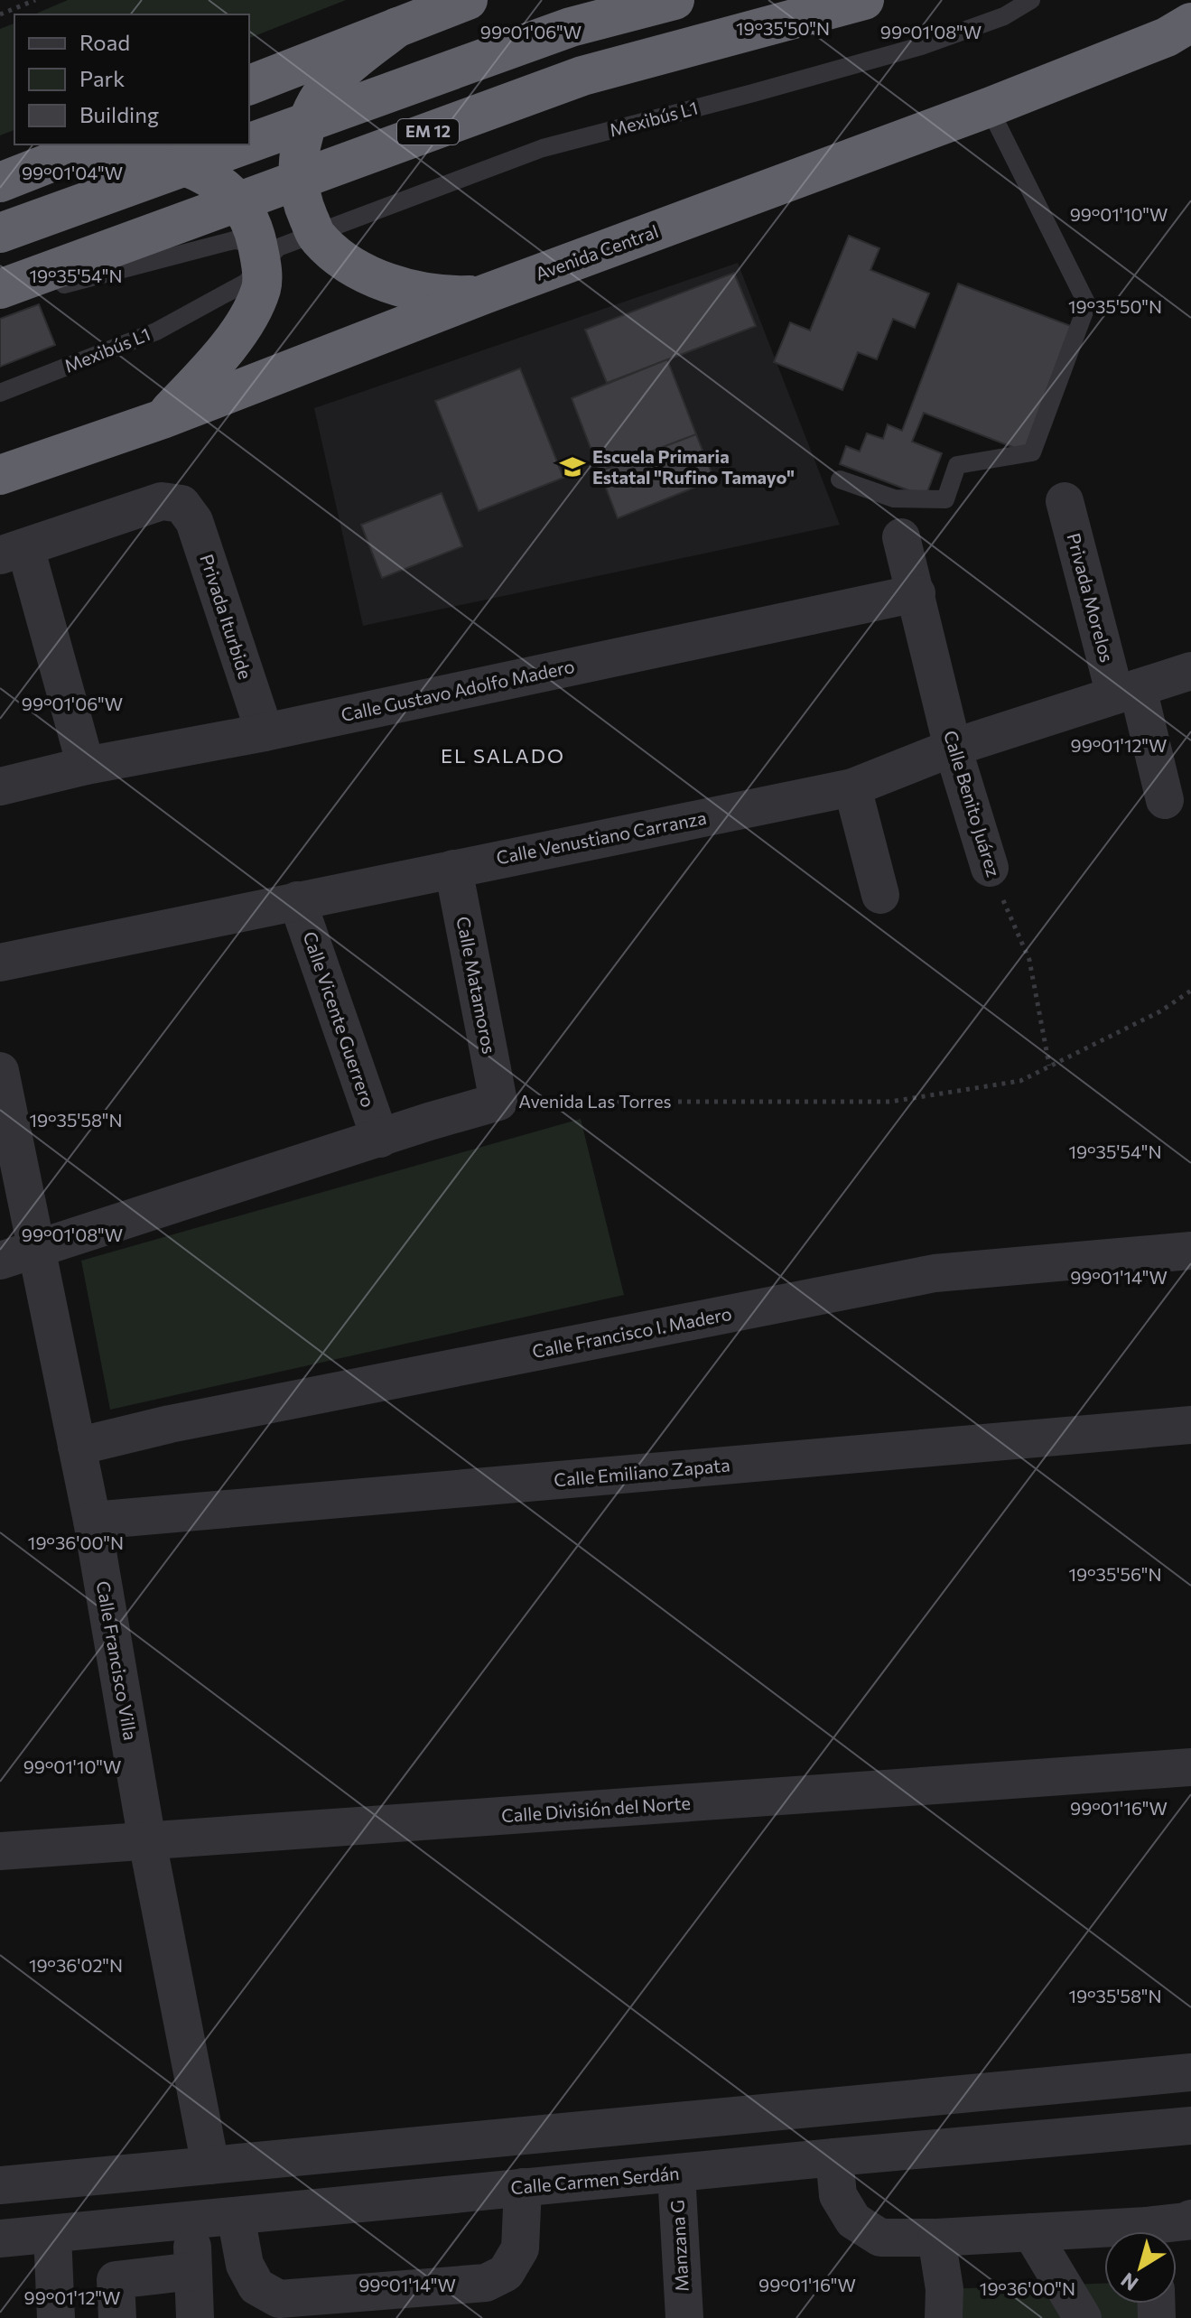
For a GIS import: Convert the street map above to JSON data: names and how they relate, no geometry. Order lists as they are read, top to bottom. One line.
{"streets":{"highway":["EM 12","Avenida Central"],"street":["Privada Morelos","Privada Iturbide","Calle Gustavo Adolfo Madero","Calle Benito Juárez","Calle Venustiano Carranza","Calle Matamoros","Calle Vicente Guerrero","Avenida Las Torres","Calle Francisco I. Madero","Calle Emiliano Zapata","Calle Francisco Villa","Calle División del Norte","Calle Carmen Serdán","Manzana G"],"lane":["Mexibús L1"]},"crossings":[["Privada Morelos","Calle Venustiano Carranza"],["Privada Iturbide","Calle Gustavo Adolfo Madero"],["Calle Gustavo Adolfo Madero","Calle Benito Juárez"],["Calle Benito Juárez","Calle Venustiano Carranza"],["Calle Benito Juárez","Avenida Las Torres"],["Calle Venustiano Carranza","Calle Matamoros"],["Calle Venustiano Carranza","Calle Vicente Guerrero"],["Calle Matamoros","Avenida Las Torres"],["Calle Vicente Guerrero","Avenida Las Torres"],["Avenida Las Torres","Calle Francisco Villa"],["Calle Francisco I. Madero","Calle Francisco Villa"],["Calle Emiliano Zapata","Calle Francisco Villa"],["Calle Francisco Villa","Calle División del Norte"],["Calle Carmen Serdán","Manzana G"]],"districts":["EL SALADO"],"places":{"school or university":["Escuela Primaria Estatal \"Rufino Tamayo\""]},"legend":["Road","Park","Building"],"north":"bottom left","coordinates":["19°35'50\"N","99°01'06\"W","99°01'08\"W","99°01'04\"W","99°01'10\"W","19°35'54\"N","99°01'12\"W","19°35'58\"N","99°01'14\"W","19°36'00\"N","19°35'56\"N","99°01'16\"W","19°36'02\"N"]}
